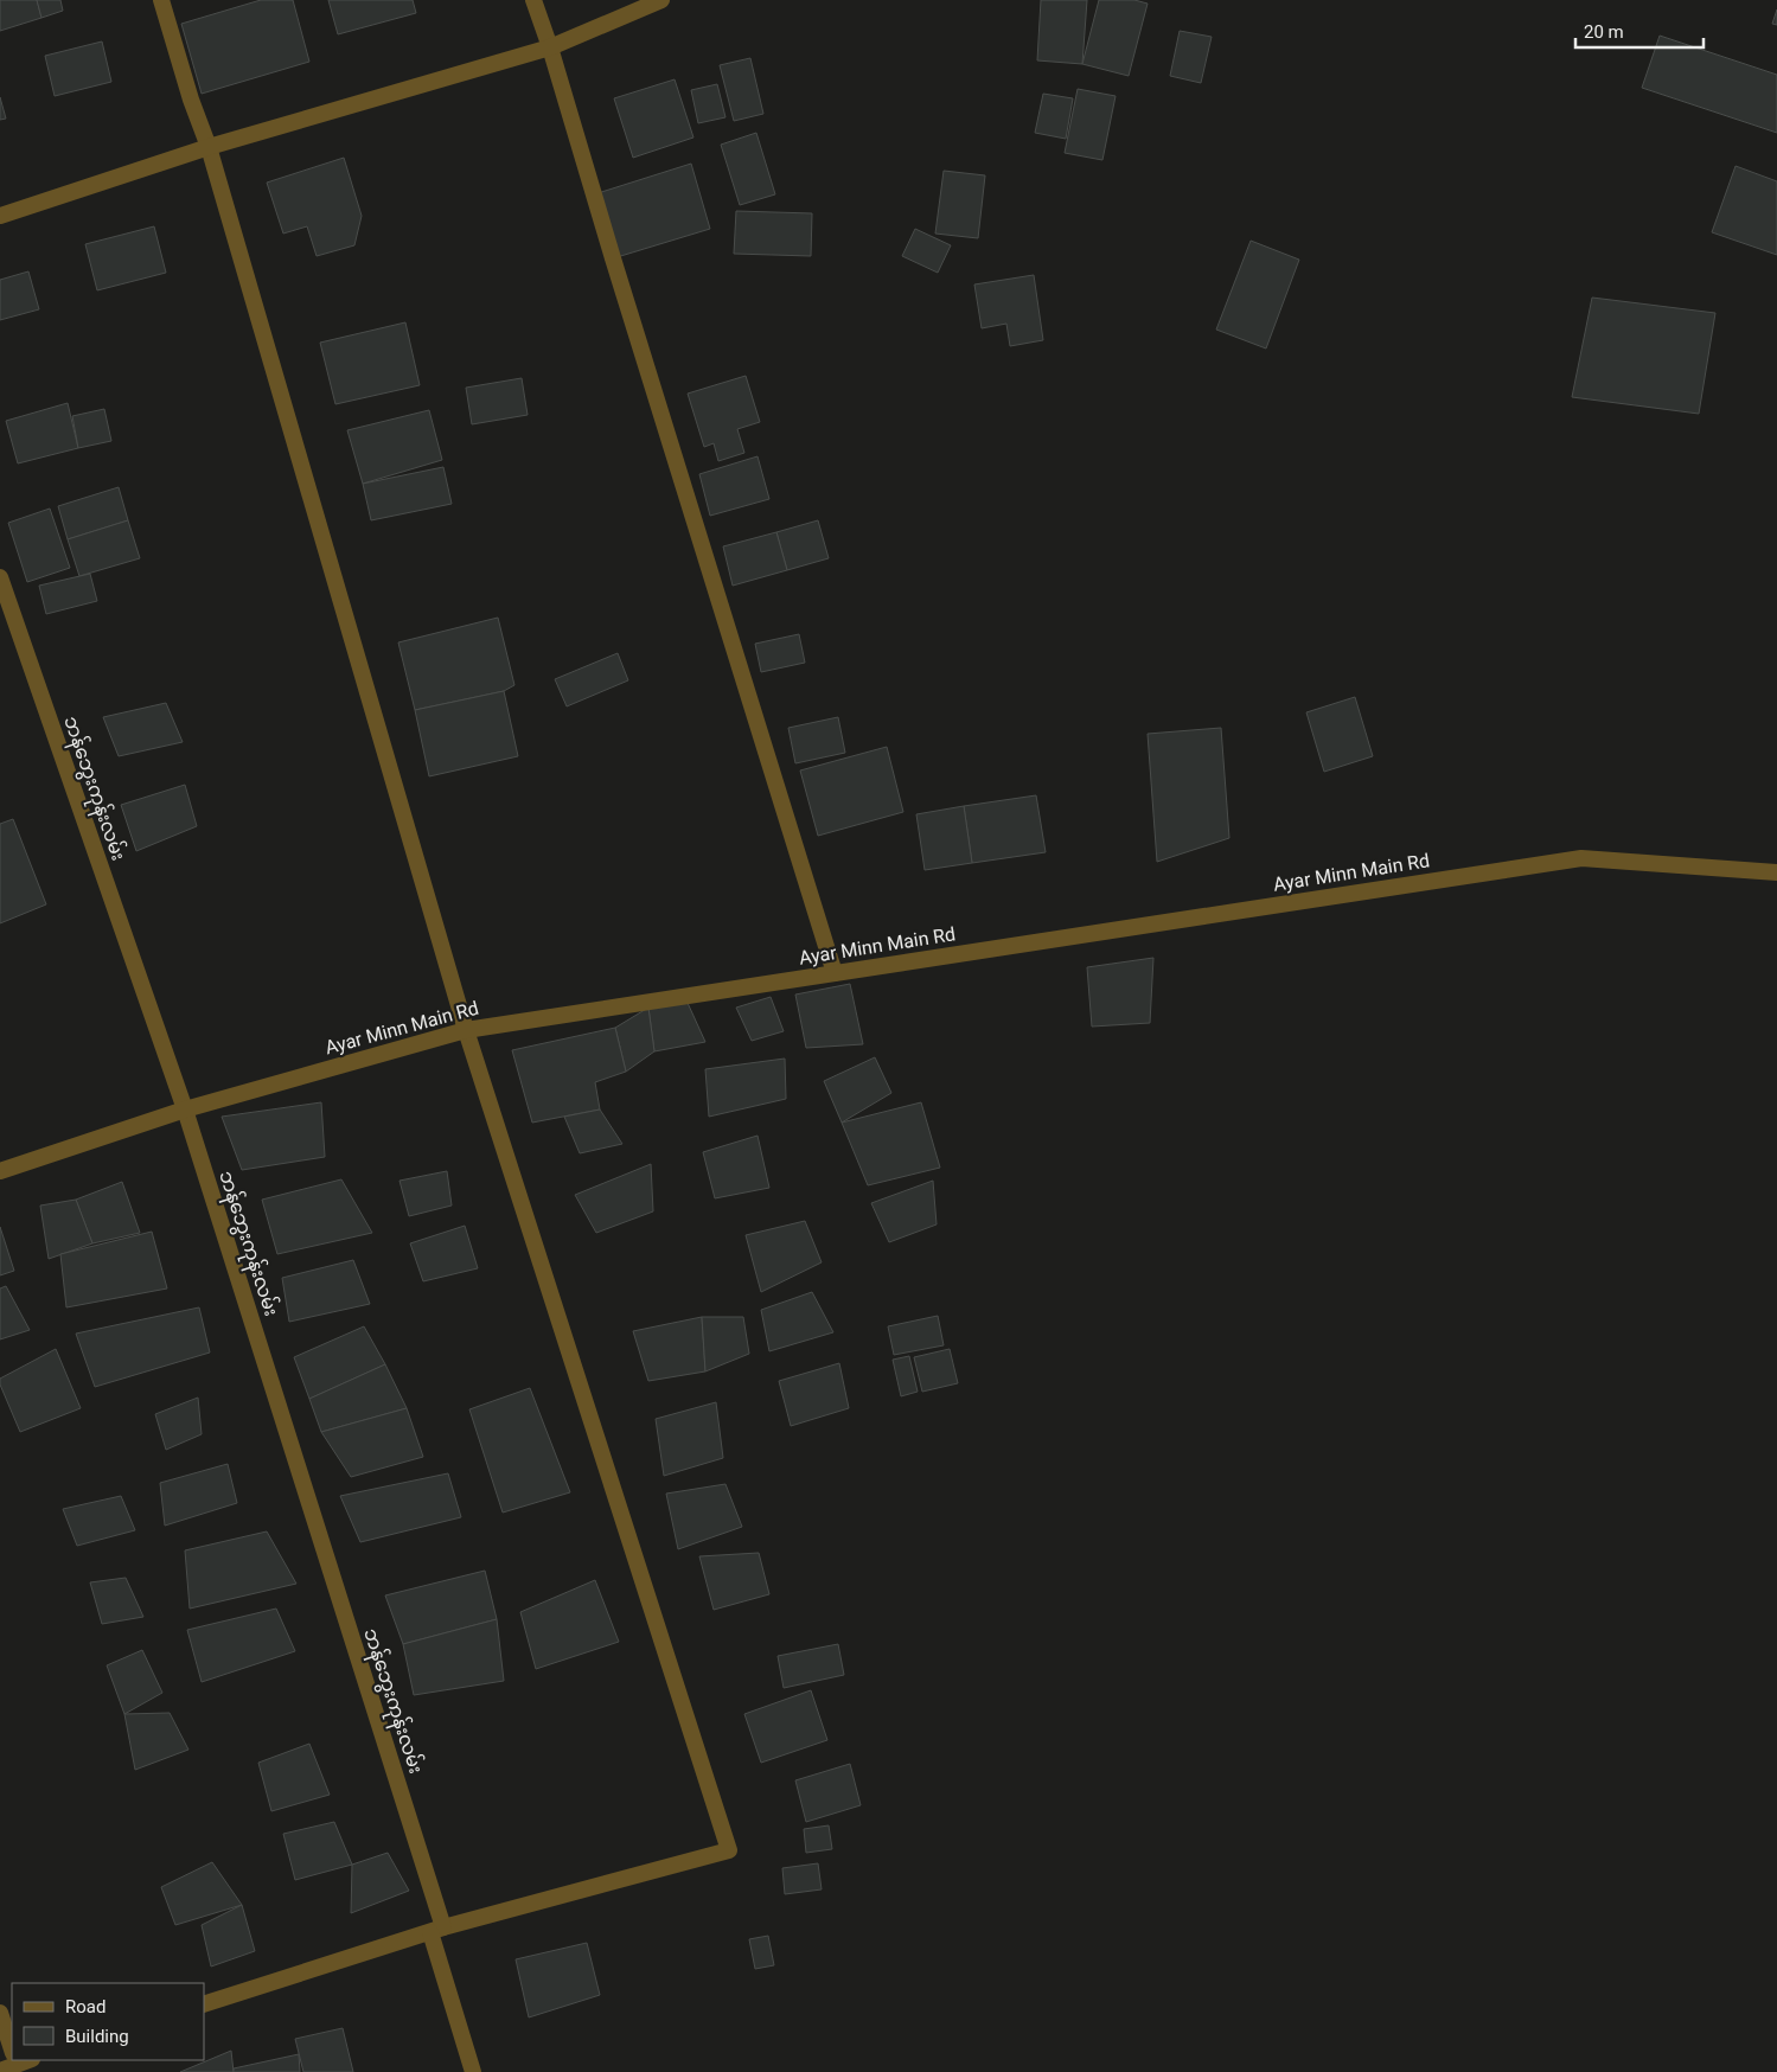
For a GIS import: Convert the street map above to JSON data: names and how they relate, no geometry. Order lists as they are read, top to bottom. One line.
{"streets":{"street":["ဘန်ဘွေးကုန်းလမ်း","Ayar Minn Main Rd"]},"crossings":[["ဘန်ဘွေးကုန်းလမ်း","Ayar Minn Main Rd"]],"legend":["Road","Building"],"scale_bar":"20 m"}
